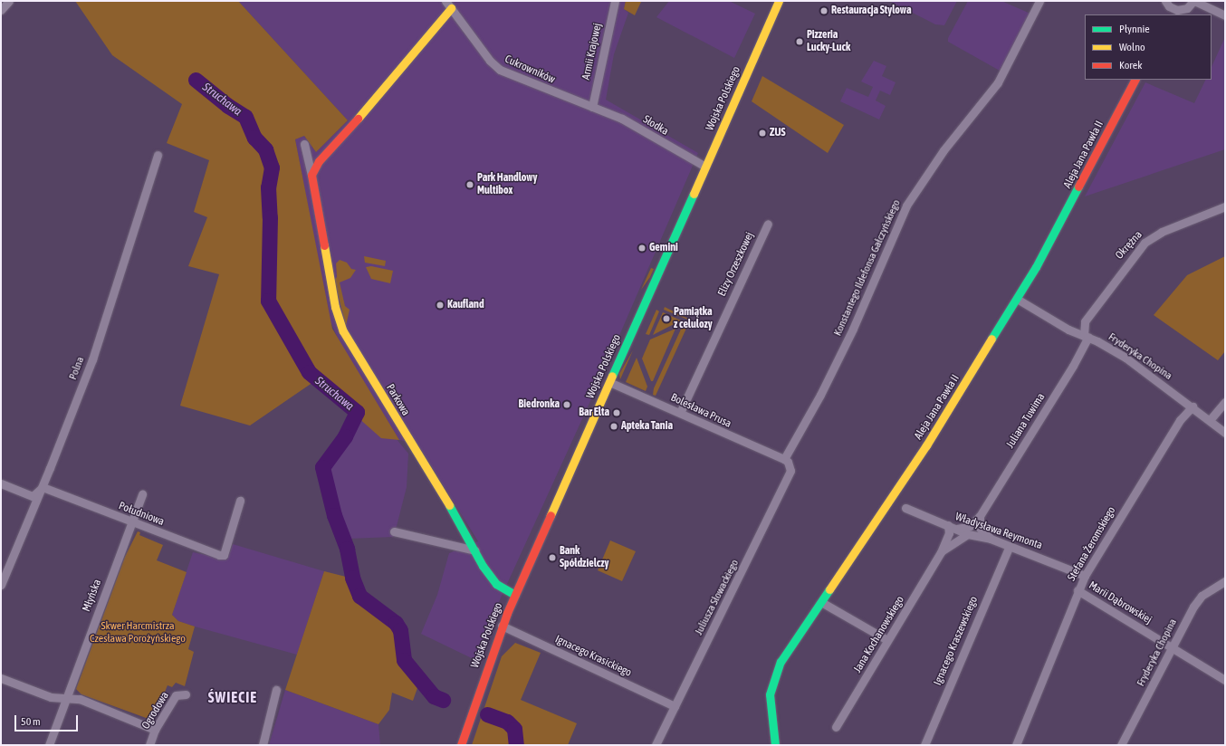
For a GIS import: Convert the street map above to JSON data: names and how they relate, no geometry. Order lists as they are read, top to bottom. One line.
{"streets":{"street":["Armii Krajowej","Cukrowników","Wojska Polskiego","Słodka","Aleja Jana Pawła II","Okrężna","Elizy Orzeszkowej","Konstantego Ildefonsa Gałczyńskiego","Fryderyka Chopina","Polna","Parkowa","Bolesława Prusa","Juliana Tuwima","Południowa","Władysława Reymonta","Stefana Żeromskiego","Młyńska","Juliusza Słowackiego","Marii Dąbrowskiej","Jana Kochanowskiego","Ignacego Kraszewskiego","Ignacego Krasickiego","Ogrodowa"]},"crossings":[["Armii Krajowej","Cukrowników"],["Armii Krajowej","Słodka"],["Cukrowników","Słodka"],["Wojska Polskiego","Słodka"],["Wojska Polskiego","Parkowa"],["Wojska Polskiego","Bolesława Prusa"],["Wojska Polskiego","Ignacego Krasickiego"],["Aleja Jana Pawła II","Fryderyka Chopina"],["Okrężna","Fryderyka Chopina"],["Okrężna","Juliana Tuwima"],["Elizy Orzeszkowej","Bolesława Prusa"],["Konstantego Ildefonsa Gałczyńskiego","Bolesława Prusa"],["Konstantego Ildefonsa Gałczyńskiego","Juliusza Słowackiego"],["Fryderyka Chopina","Juliana Tuwima"],["Fryderyka Chopina","Stefana Żeromskiego"],["Fryderyka Chopina","Marii Dąbrowskiej"],["Polna","Południowa"],["Bolesława Prusa","Juliusza Słowackiego"],["Juliana Tuwima","Władysława Reymonta"],["Południowa","Młyńska"],["Władysława Reymonta","Stefana Żeromskiego"],["Władysława Reymonta","Jana Kochanowskiego"],["Władysława Reymonta","Ignacego Kraszewskiego"],["Stefana Żeromskiego","Marii Dąbrowskiej"],["Juliusza Słowackiego","Ignacego Krasickiego"]],"districts":["ŚWIECIE"],"water":["Struchawa"],"parks":["Skwer Harcmistrza Czesława Porożyńskiego"],"places":["Restauracja Stylowa","Pizzeria Lucky-Luck","ZUS","Park Handlowy Multibox","Gemini","Kaufland","Pamiątka z celulozy","Biedronka","Bar Elta","Apteka Tania","Bank Spółdzielczy"],"legend":["Płynnie","Wolno","Korek"],"scale_bar":"50 m"}
